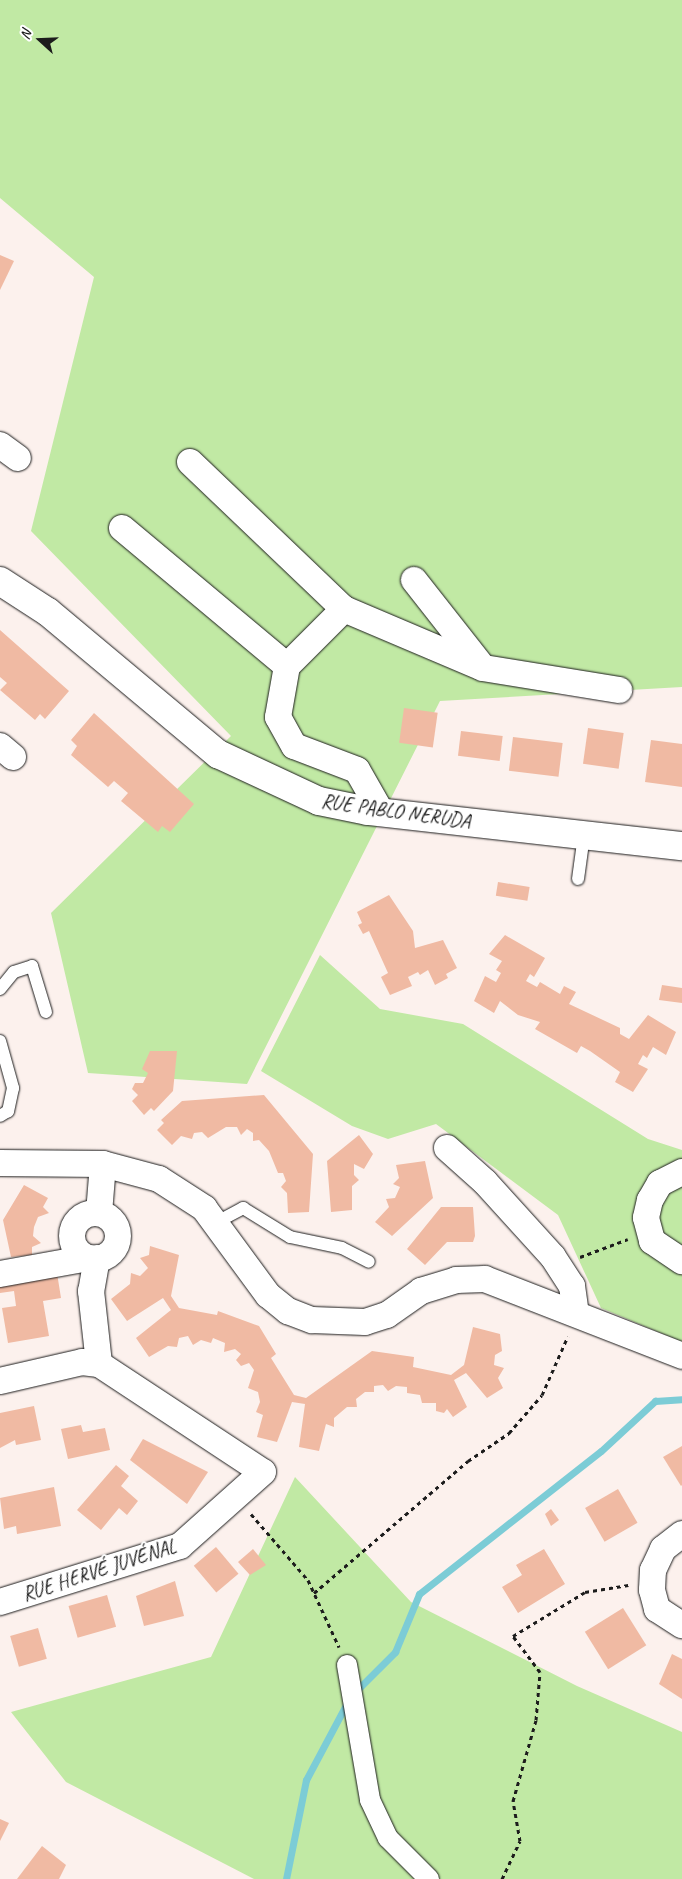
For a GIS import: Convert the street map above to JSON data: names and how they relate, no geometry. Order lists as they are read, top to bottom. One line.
{"streets":{"main road":["RUE PABLO NERUDA"],"street":["RUE HERVÉ JUVÉNAL"]},"north":"left"}
